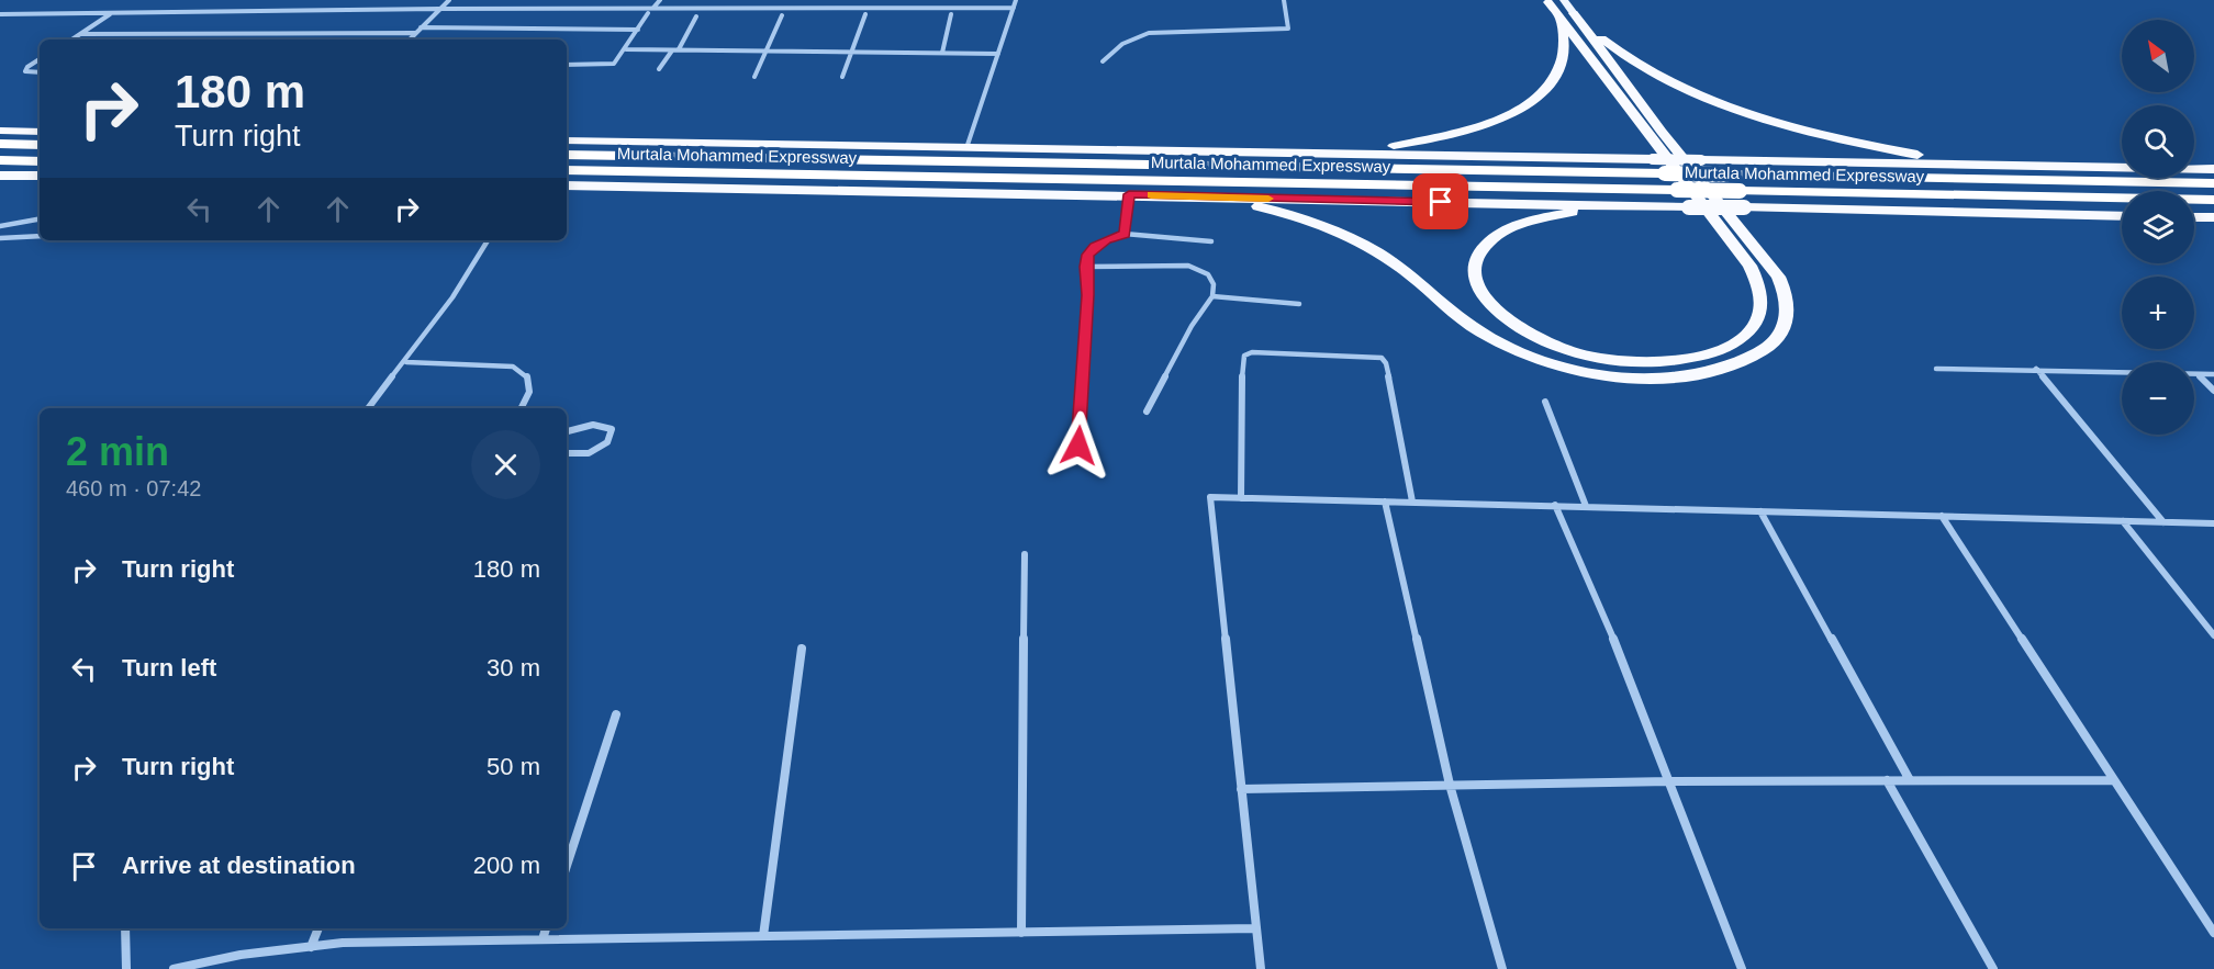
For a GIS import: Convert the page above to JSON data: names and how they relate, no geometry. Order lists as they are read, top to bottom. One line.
{"streets":{"highway":["Murtala Mohammed Expressway"]},"north":"top left","page":{"map_buttons":["+","−"],"turn":["180 m","Turn right"],"heading":["2 min","460 m · 07:42"],"list":[{"name":"Turn right","value":"180 m"},{"name":"Turn left","value":"30 m"},{"name":"Turn right","value":"50 m"},{"name":"Arrive at destination","value":"200 m"}]}}
